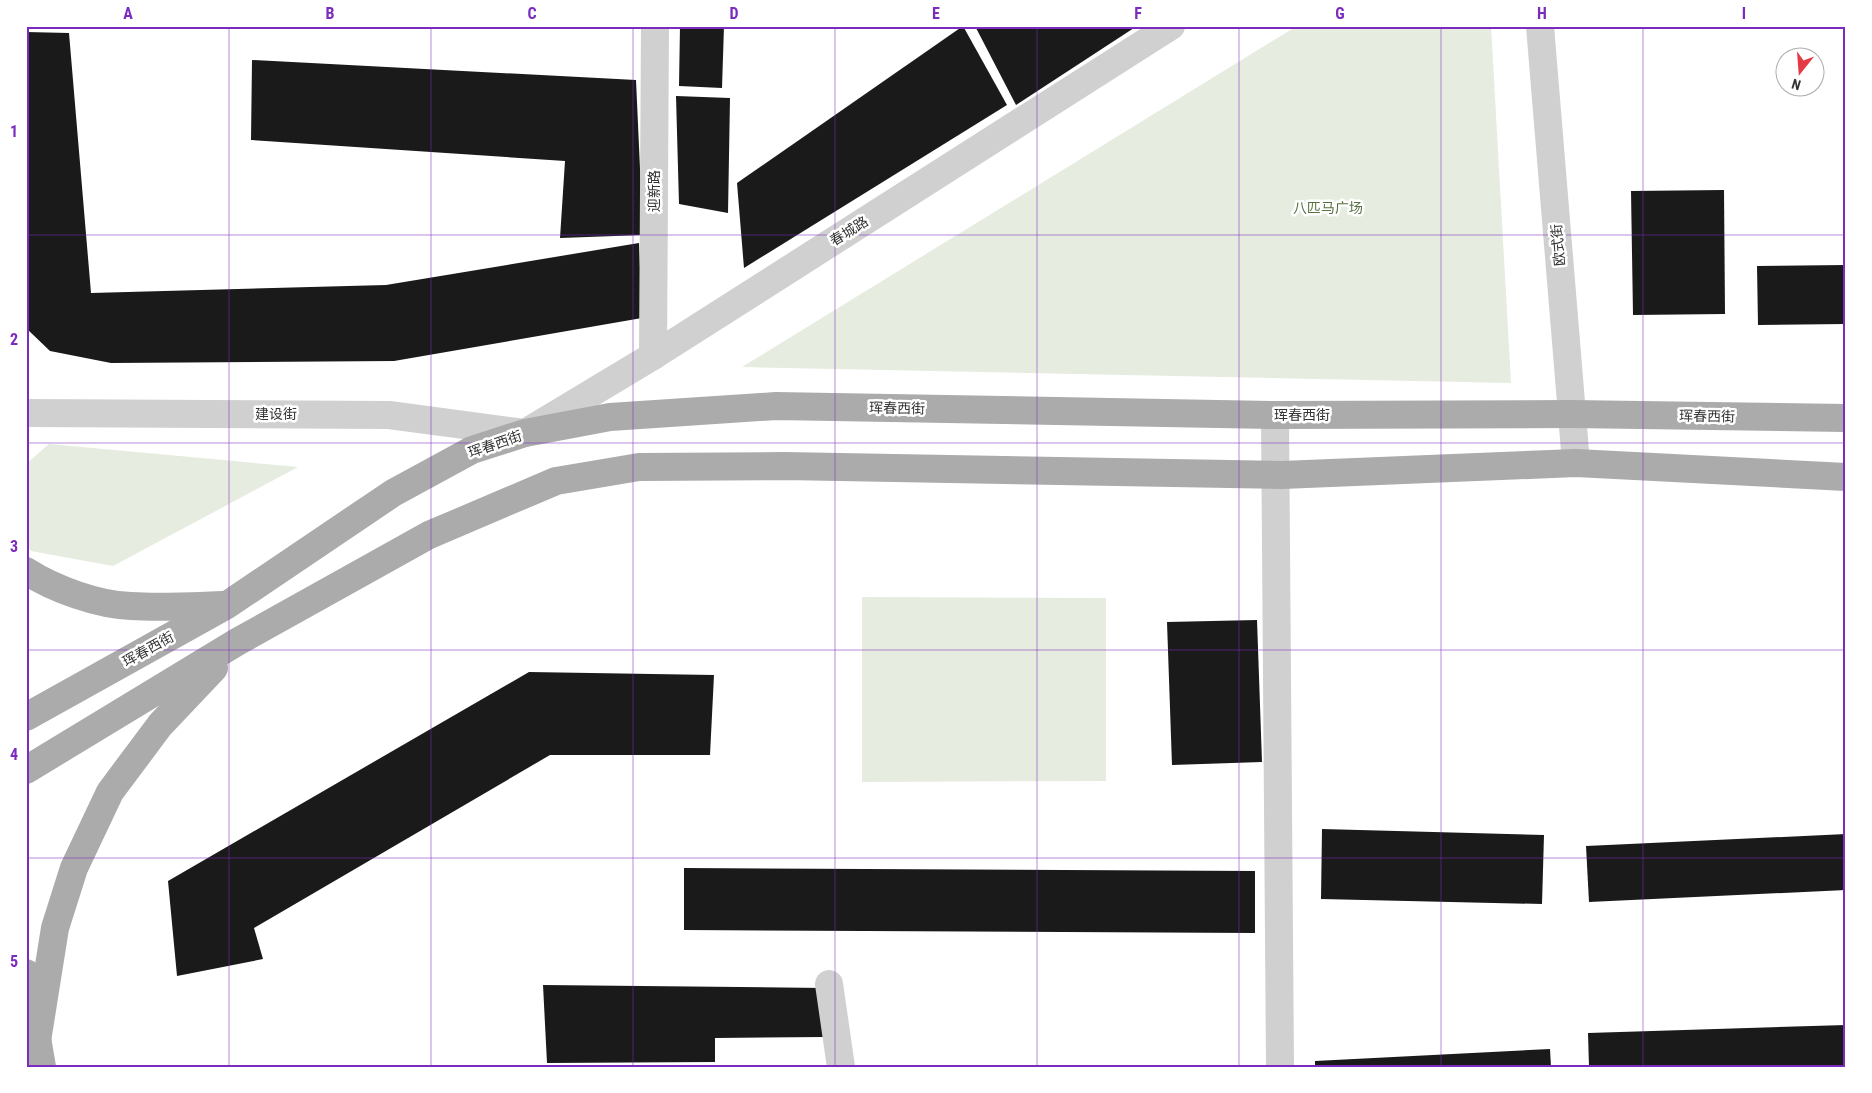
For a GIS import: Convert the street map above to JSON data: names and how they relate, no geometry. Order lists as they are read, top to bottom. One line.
{"streets":{"main road":["珲春西街"],"street":["迎新路","春城路","欧式街","建设街"]},"crossings":[["迎新路","春城路"],["春城路","珲春西街"],["春城路","建设街"],["欧式街","珲春西街"],["珲春西街","建设街"]],"parks":["八匹马广场"],"north":"bottom","grid":{"columns":["A","B","C","D","E","F","G","H","I"],"rows":["1","2","3","4","5"]}}
